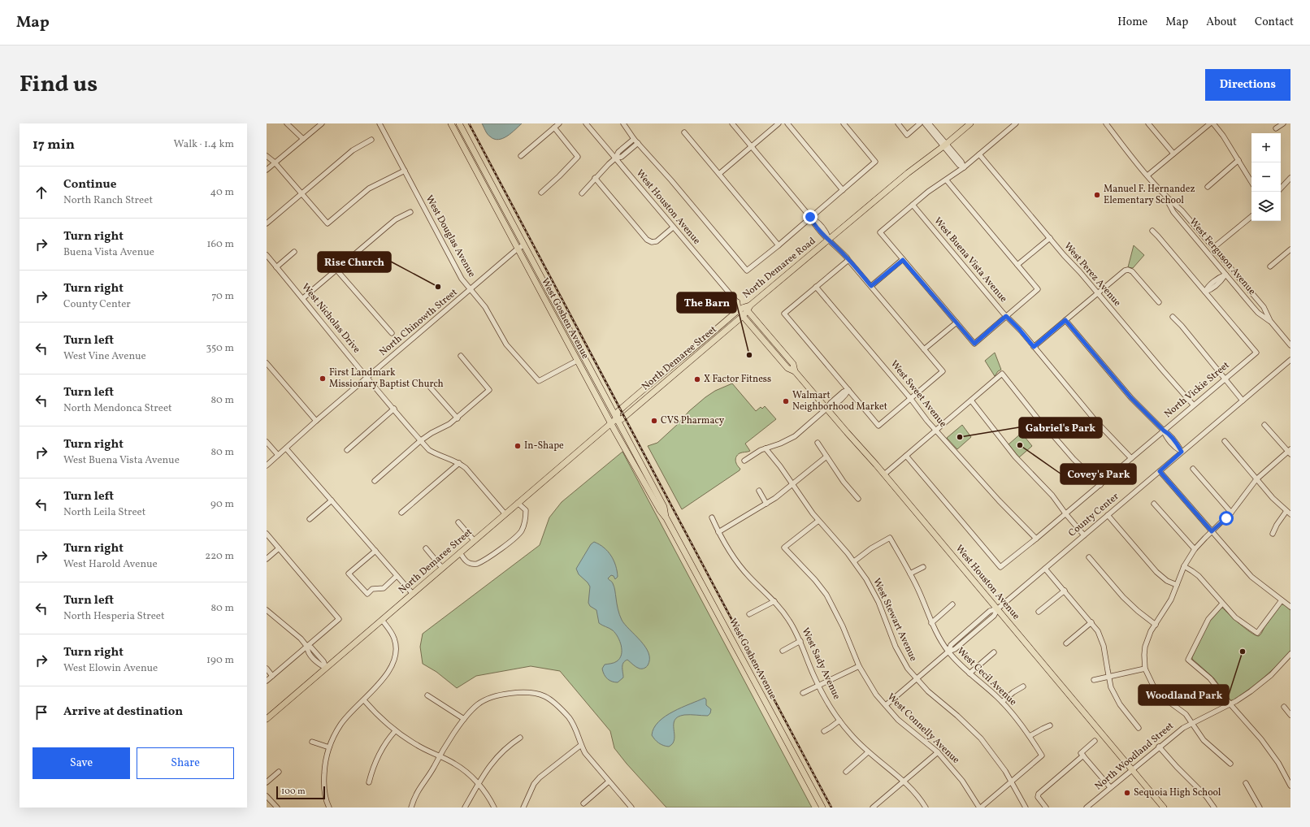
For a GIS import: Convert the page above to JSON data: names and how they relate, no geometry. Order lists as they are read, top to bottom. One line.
{"streets":{"main road":["West Houston Avenue","North Demaree Road","West Goshen Avenue","North Demaree Street"],"street":["West Douglas Avenue","West Ferguson Avenue","West Buena Vista Avenue","West Perez Avenue","West Nicholas Drive","North Chinowth Street","North Vickie Street","West Sweet Avenue","County Center","West Stewart Avenue","West Sady Avenue","West Cecil Avenue","West Connelly Avenue","North Woodland Street"]},"crossings":[["West Houston Avenue","North Demaree Road"],["West Houston Avenue","North Demaree Street"],["West Houston Avenue","County Center"],["West Houston Avenue","North Woodland Street"],["West Douglas Avenue","West Goshen Avenue"],["West Douglas Avenue","North Chinowth Street"],["West Buena Vista Avenue","North Vickie Street"],["North Demaree Road","North Demaree Street"],["West Perez Avenue","North Vickie Street"],["West Nicholas Drive","North Chinowth Street"],["West Nicholas Drive","North Demaree Street"],["West Goshen Avenue","North Chinowth Street"],["West Goshen Avenue","North Demaree Street"],["North Vickie Street","West Sweet Avenue"],["County Center","West Stewart Avenue"],["County Center","West Cecil Avenue"],["County Center","West Connelly Avenue"],["West Stewart Avenue","West Cecil Avenue"],["West Stewart Avenue","West Connelly Avenue"]],"places":["Manuel F. Hernandez Elementary School","Rise Church","The Barn","First Landmark Missionary Baptist Church","X Factor Fitness","Walmart Neighborhood Market","CVS Pharmacy","Gabriel's Park","Covey's Park","In-Shape","Woodland Park","Sequoia High School"],"scale_bar":"100 m","page":{"header":"Map","nav":["Home","Map","About","Contact"],"title":"Find us","buttons":["Directions",["Save","Share"]],"heading":["17 min","Walk · 1.4 km"],"map_buttons":["+","−"],"list":[["Continue","North Ranch Street","40 m"],["Turn right","Buena Vista Avenue","160 m"],["Turn right","County Center","70 m"],["Turn left","West Vine Avenue","350 m"],["Turn left","North Mendonca Street","80 m"],["Turn right","West Buena Vista Avenue","80 m"],["Turn left","North Leila Street","90 m"],["Turn right","West Harold Avenue","220 m"],["Turn left","North Hesperia Street","80 m"],["Turn right","West Elowin Avenue","190 m"],"Arrive at destination"],"scale":"100 m"}}
